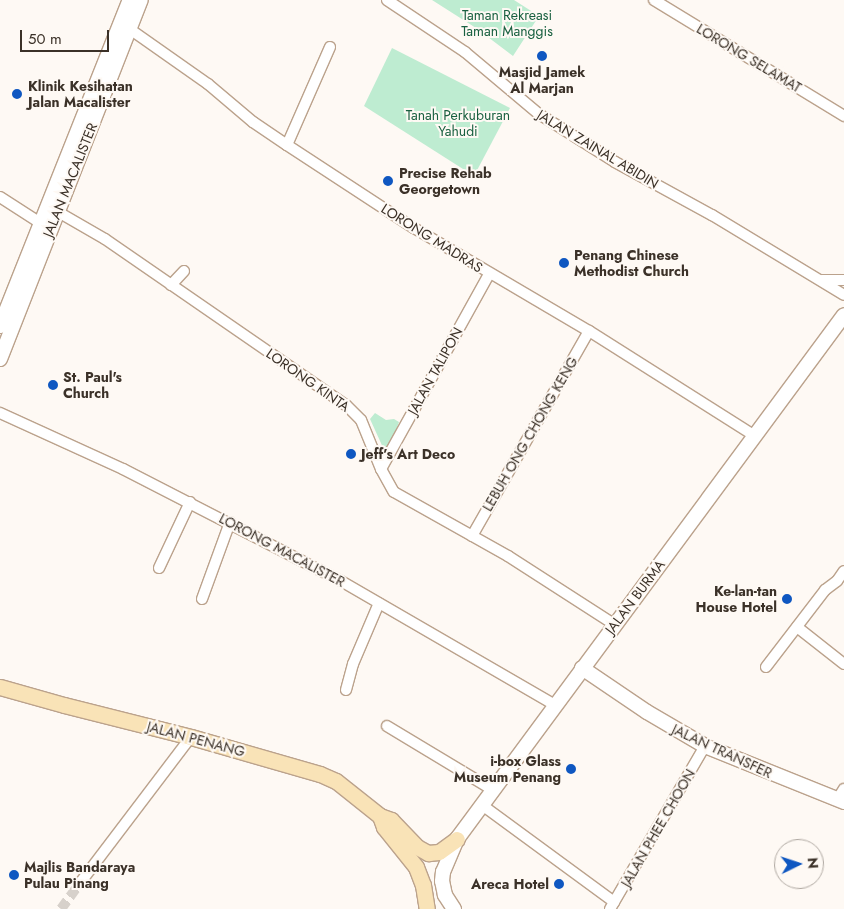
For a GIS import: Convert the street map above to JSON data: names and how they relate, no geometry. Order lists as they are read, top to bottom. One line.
{"streets":{"main road":["JALAN MACALISTER","JALAN BURMA","JALAN PENANG","JALAN TRANSFER"],"street":["LORONG SELAMAT","JALAN ZAINAL ABIDIN","LORONG MADRAS","JALAN TALIPON","LORONG KINTA","LEBUH ONG CHONG KENG","LORONG MACALISTER","JALAN PHEE CHOON"]},"crossings":[["JALAN MACALISTER","LORONG MADRAS"],["JALAN MACALISTER","LORONG KINTA"],["LORONG MADRAS","JALAN TALIPON"],["LORONG MADRAS","LEBUH ONG CHONG KENG"],["LORONG MADRAS","JALAN BURMA"],["JALAN TALIPON","LORONG KINTA"],["LORONG KINTA","LEBUH ONG CHONG KENG"],["LORONG KINTA","JALAN BURMA"],["LORONG MACALISTER","JALAN BURMA"],["JALAN BURMA","JALAN PENANG"],["JALAN BURMA","JALAN TRANSFER"],["JALAN TRANSFER","JALAN PHEE CHOON"]],"parks":["Taman Rekreasi Taman Manggis","Tanah Perkuburan Yahudi"],"places":["Masjid Jamek Al Marjan","Klinik Kesihatan Jalan Macalister","Precise Rehab Georgetown","Penang Chinese Methodist Church","St. Paul's Church","Jeff’s Art Deco","Ke-lan-tan House Hotel","i-box Glass Museum Penang","Majlis Bandaraya Pulau Pinang","Areca Hotel"],"scale_bar":"50 m","north":"right"}
